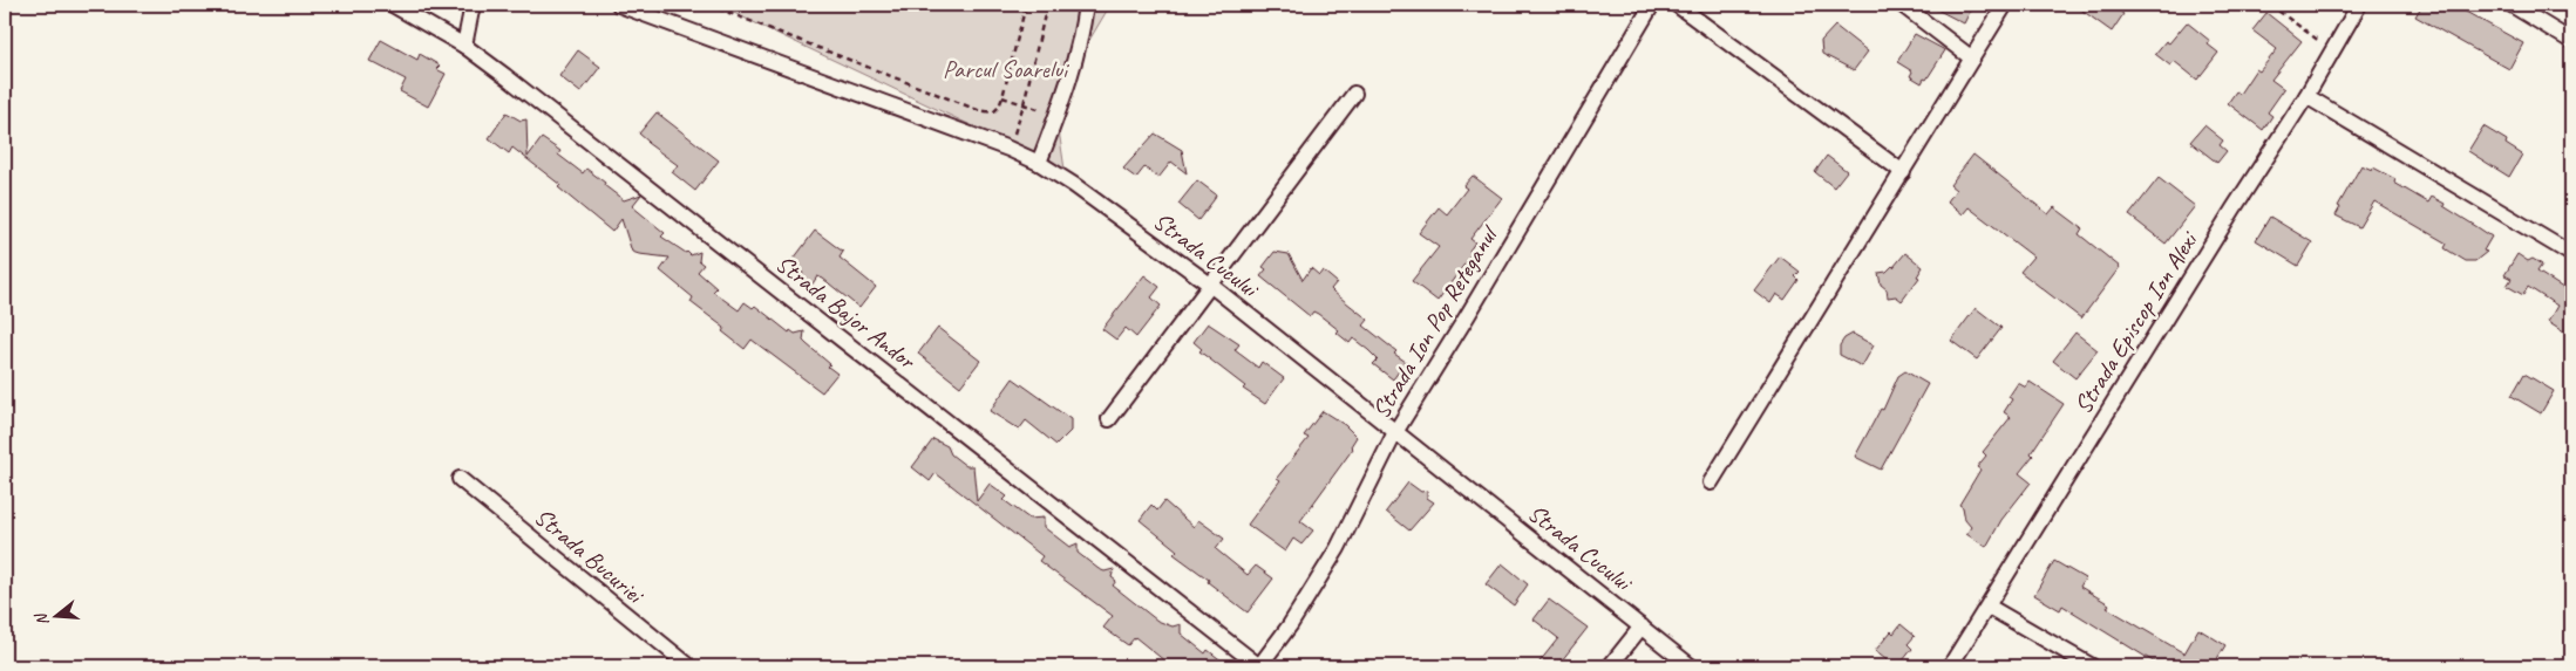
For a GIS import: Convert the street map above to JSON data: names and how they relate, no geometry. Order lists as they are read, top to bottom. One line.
{"streets":{"street":["Strada Cucului","Strada Bajor Andor","Strada Ion Pop Reteganul","Strada Episcop Ion Alexi","Strada Bucuriei"]},"crossings":[["Strada Cucului","Strada Ion Pop Reteganul"],["Strada Bajor Andor","Strada Ion Pop Reteganul"]],"parks":["Parcul Soarelui"],"north":"left"}
